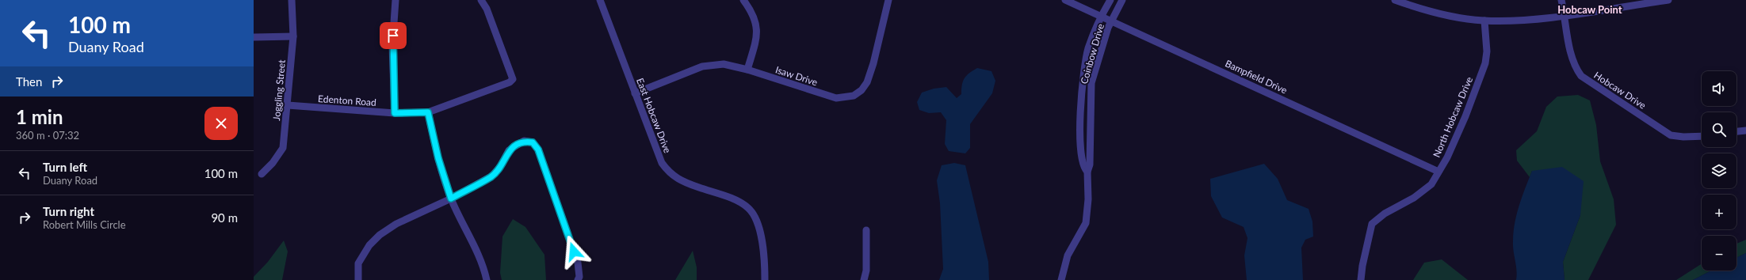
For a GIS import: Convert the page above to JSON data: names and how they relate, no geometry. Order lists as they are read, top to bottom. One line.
{"streets":{"street":["Coinbow Drive","Isaw Drive","Bampfield Drive","Joggling Street","Hobcaw Drive","Edenton Road","East Hobcaw Drive","North Hobcaw Drive"]},"crossings":[["Coinbow Drive","Bampfield Drive"],["Isaw Drive","East Hobcaw Drive"],["Bampfield Drive","North Hobcaw Drive"],["Joggling Street","Edenton Road"]],"districts":["Hobcaw Point"],"page":{"turn":["100 m","Duany Road"],"then":"Then","map_buttons":["+","−"],"heading":["1 min","360 m · 07:32"],"list":[{"name":"Turn left","note":"Duany Road","value":"100 m"},{"name":"Turn right","note":"Robert Mills Circle","value":"90 m"}]}}
